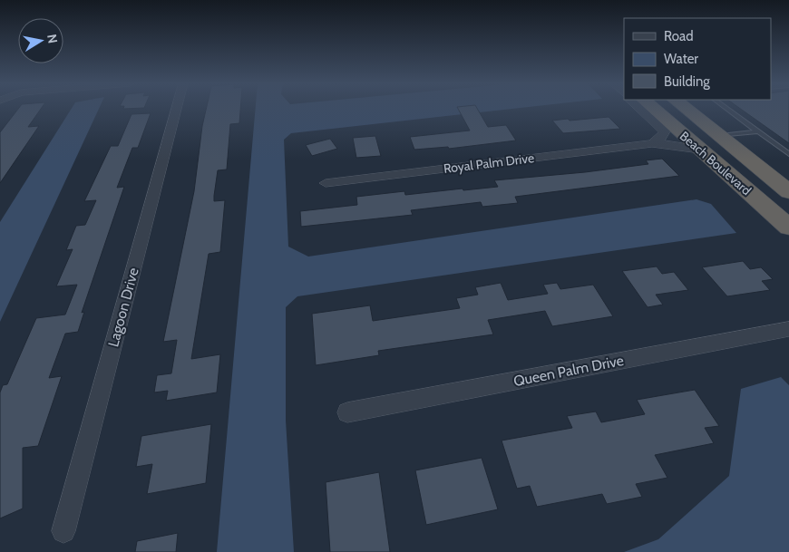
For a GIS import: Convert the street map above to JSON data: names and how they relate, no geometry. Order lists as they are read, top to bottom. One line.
{"streets":{"highway":["Beach Boulevard"],"street":["Royal Palm Drive","Lagoon Drive","Queen Palm Drive"]},"crossings":[["Royal Palm Drive","Beach Boulevard"]],"legend":["Road","Water","Building"],"north":"right"}
